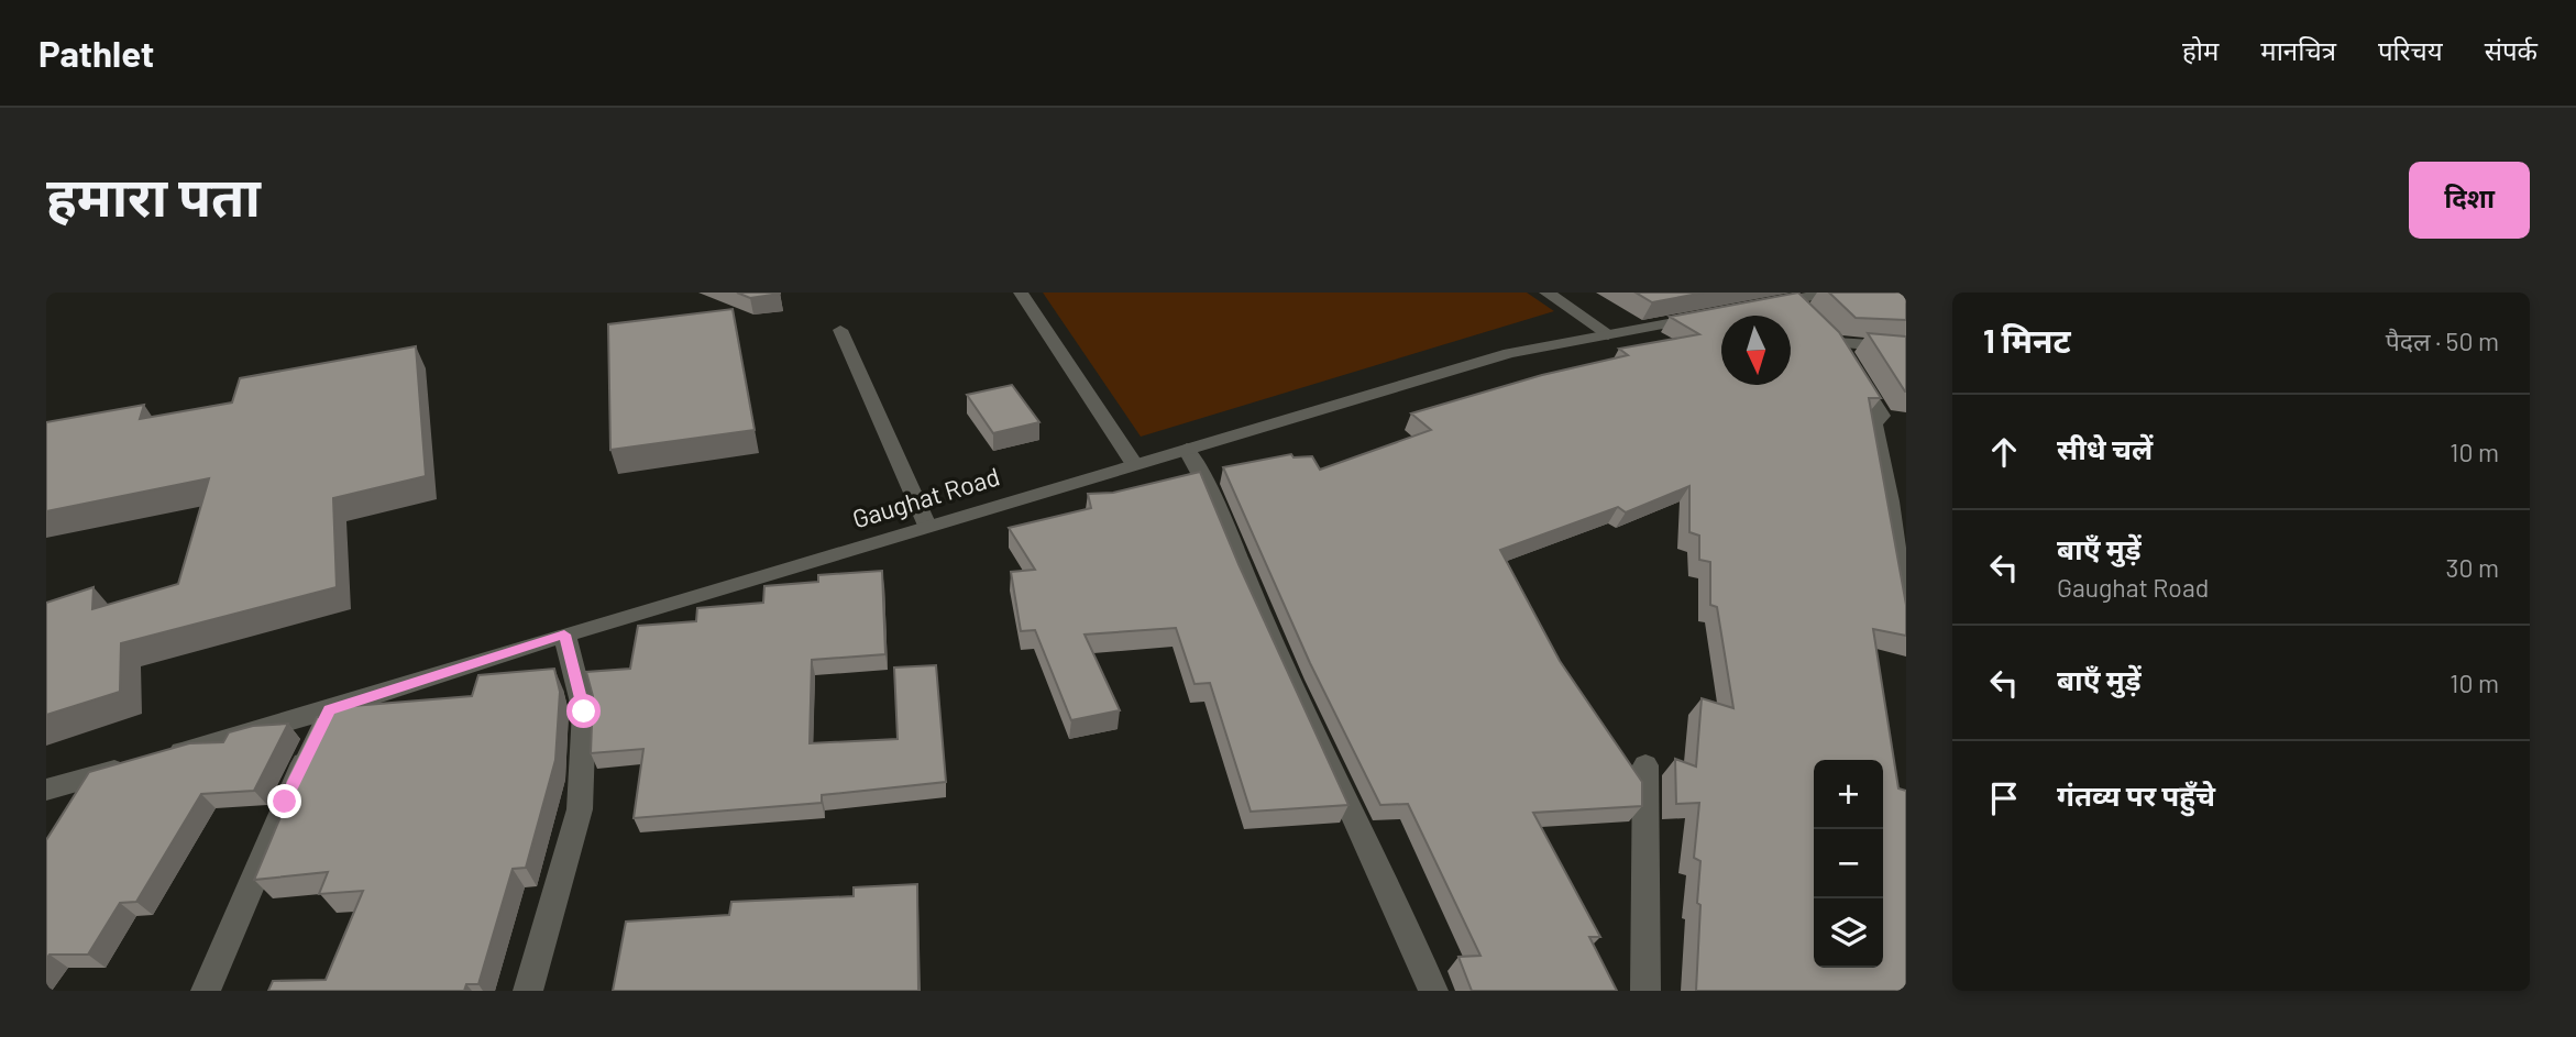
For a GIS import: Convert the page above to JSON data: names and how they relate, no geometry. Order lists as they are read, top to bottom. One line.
{"streets":{"street":["Gaughat Road"]},"north":"bottom","page":{"header":"Pathlet","nav":["होम","मानचित्र","परिचय","संपर्क"],"buttons":"दिशा","title":"हमारा पता","heading":["1 मिनट","पैदल · 50 m"],"list":[["सीधे चलें","10 m"],["बाएँ मुड़ें","Gaughat Road","30 m"],["बाएँ मुड़ें","10 m"],"गंतव्य पर पहुँचे"],"map_buttons":["+","−"]}}
